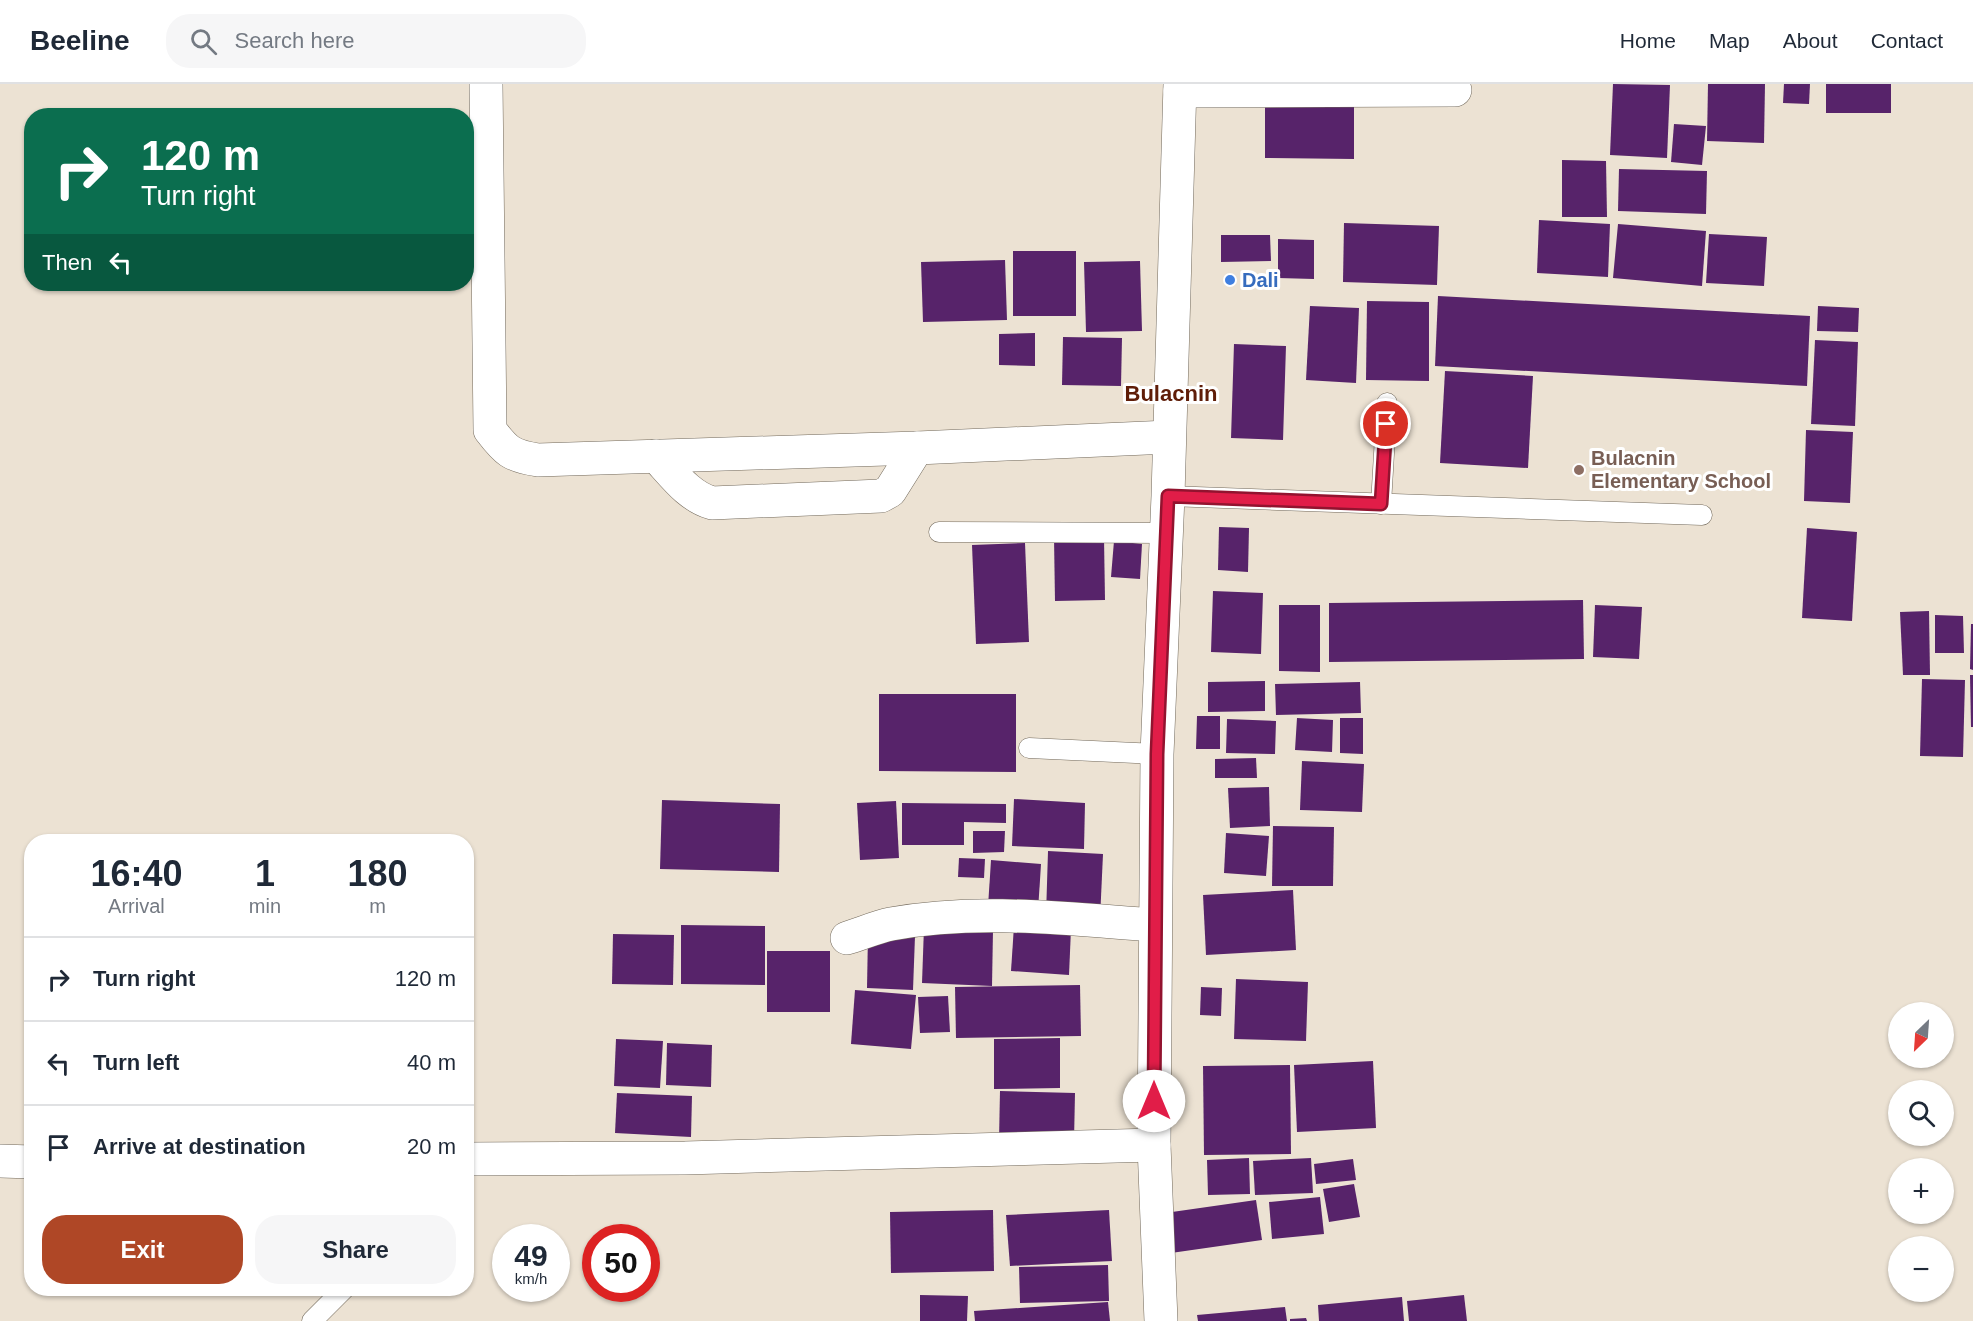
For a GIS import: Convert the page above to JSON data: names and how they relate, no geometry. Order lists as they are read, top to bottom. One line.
{"districts":["Bulacnin"],"places":["Dali","Bulacnin Elementary School"],"north":"bottom left","page":{"header":"Beeline","search":"Search here","nav":["Home","Map","About","Contact"],"turn":["120 m","Turn right"],"then":"Then","eta":["16:40","Arrival","1","min","180","m"],"list":[{"name":"Turn right","value":"120 m"},{"name":"Turn left","value":"40 m"},{"name":"Arrive at destination","value":"20 m"}],"map_buttons":["+","−"],"buttons":["Exit","Share"],"speed":"49 km/h","limit":"50"}}
